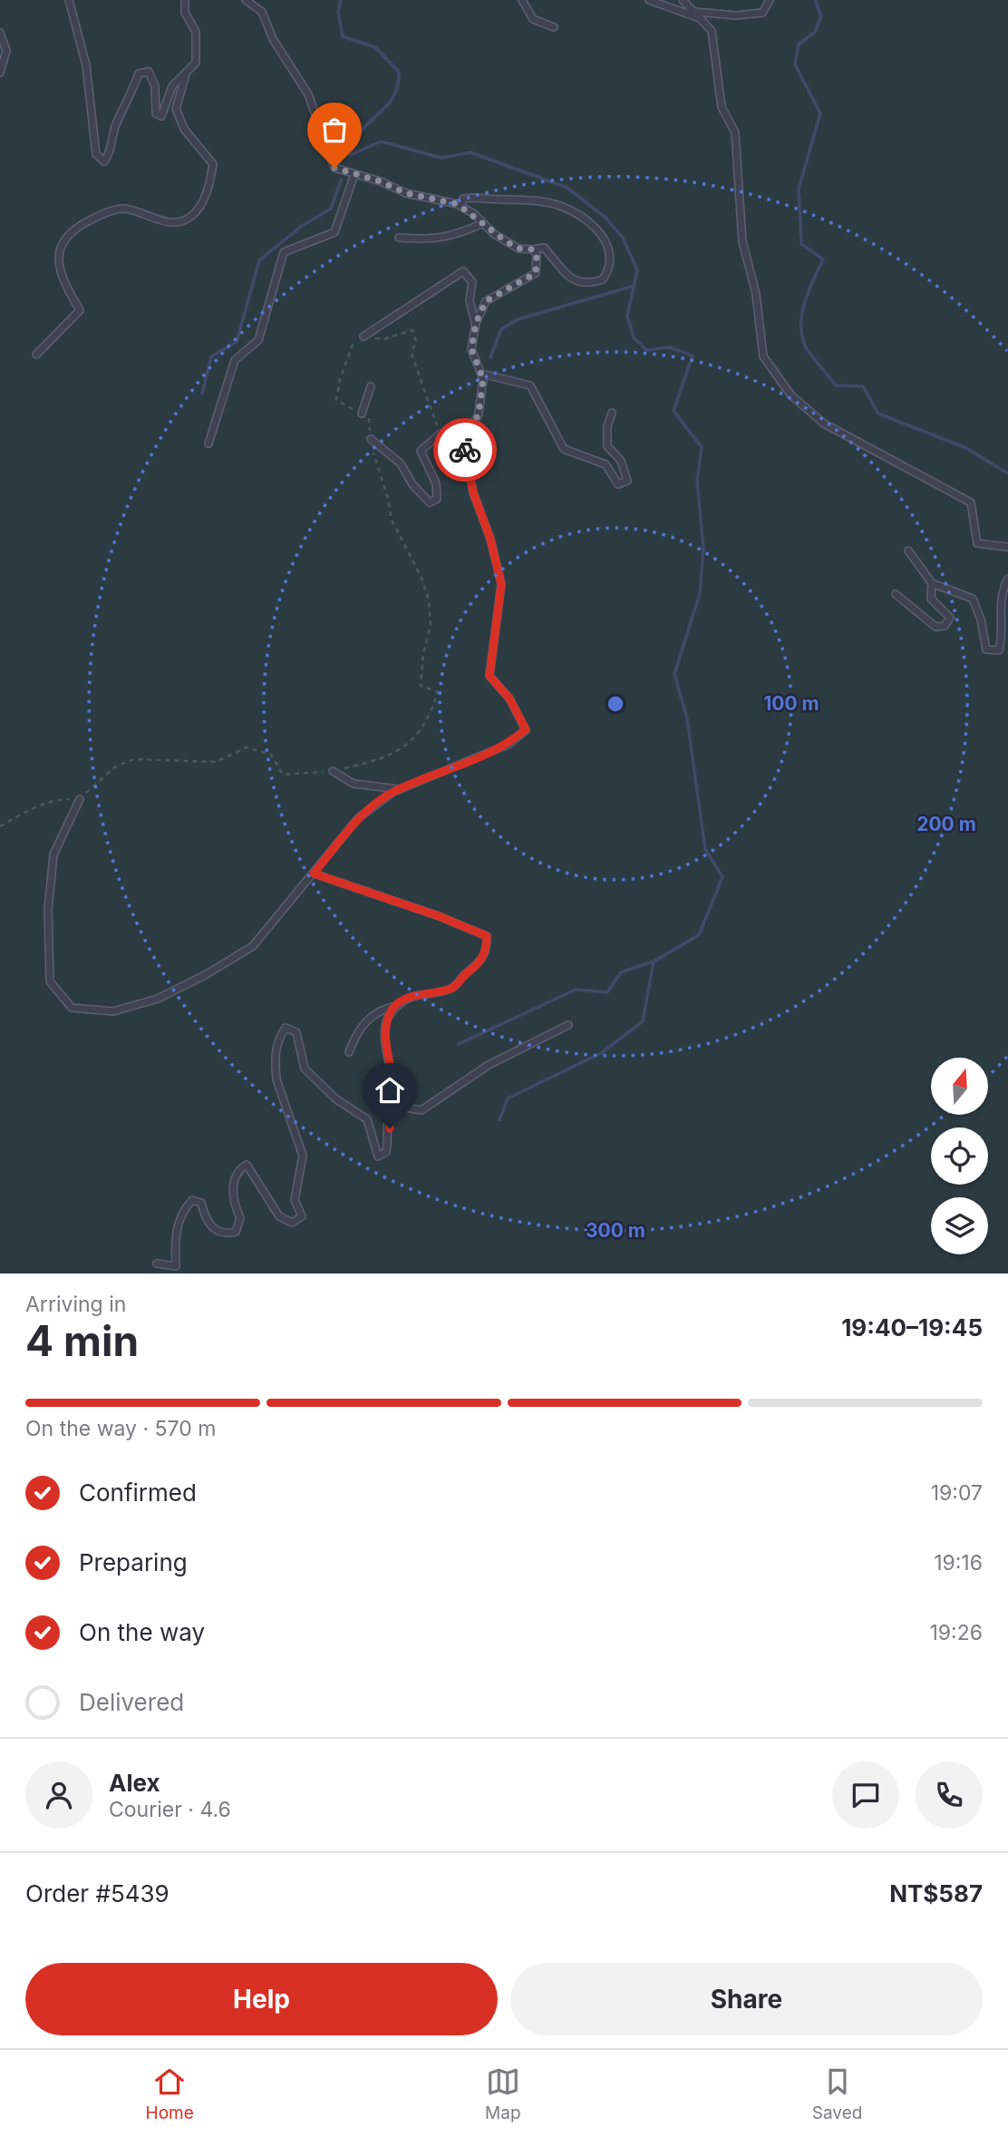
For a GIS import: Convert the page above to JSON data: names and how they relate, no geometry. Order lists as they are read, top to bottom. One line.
{"north":"top","page":{"heading":["4 min","Arriving in","19:40–19:45"],"panel":["Alex","Courier · 4.6","Order #5439","NT$587"],"bar":"On the way · 570 m","list":[["Confirmed","19:07"],["Preparing","19:16"],["On the way","19:26"],"Delivered"],"buttons":["Help","Share"],"tabs":["Home","Map","Saved"]},"rings":["100 m","200 m","300 m"]}
